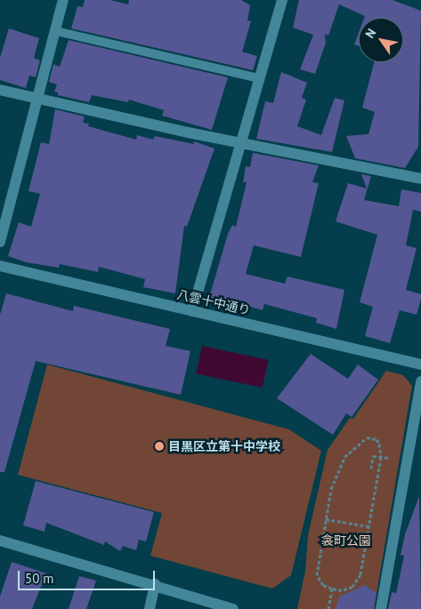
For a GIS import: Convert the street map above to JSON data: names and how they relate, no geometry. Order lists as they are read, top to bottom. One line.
{"streets":{"street":["八雲十中通り"]},"parks":["衾町公園"],"places":["目黒区立第十中学校"],"scale_bar":"50 m","north":"top left"}
